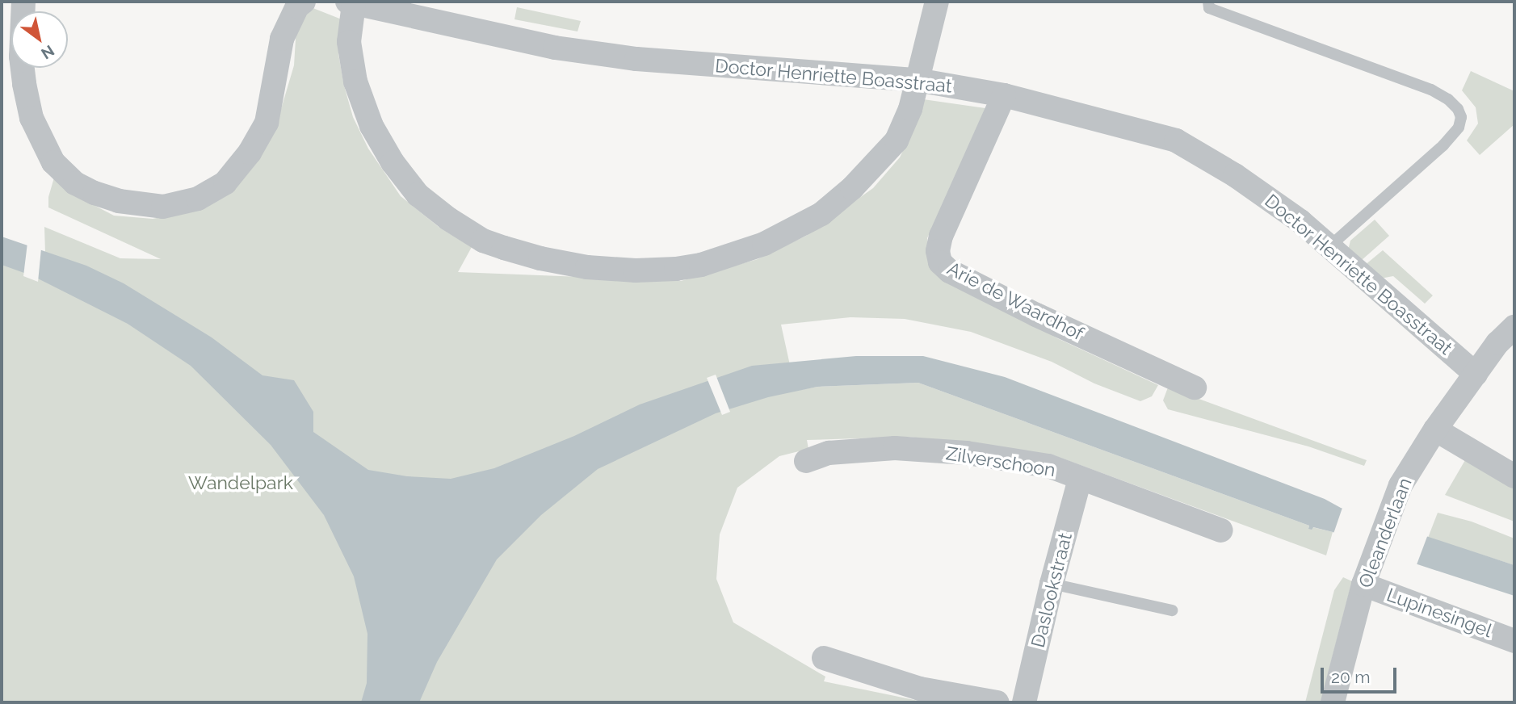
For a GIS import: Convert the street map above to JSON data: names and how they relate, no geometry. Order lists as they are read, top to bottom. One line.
{"streets":{"street":["Doctor Henriette Boasstraat","Arie de Waardhof","Zilverschoon","Oleanderlaan","Daslookstraat","Lupinesingel"]},"crossings":[["Doctor Henriette Boasstraat","Arie de Waardhof"],["Doctor Henriette Boasstraat","Oleanderlaan"],["Zilverschoon","Daslookstraat"],["Oleanderlaan","Lupinesingel"]],"parks":["Wandelpark"],"scale_bar":"20 m","north":"bottom right"}
